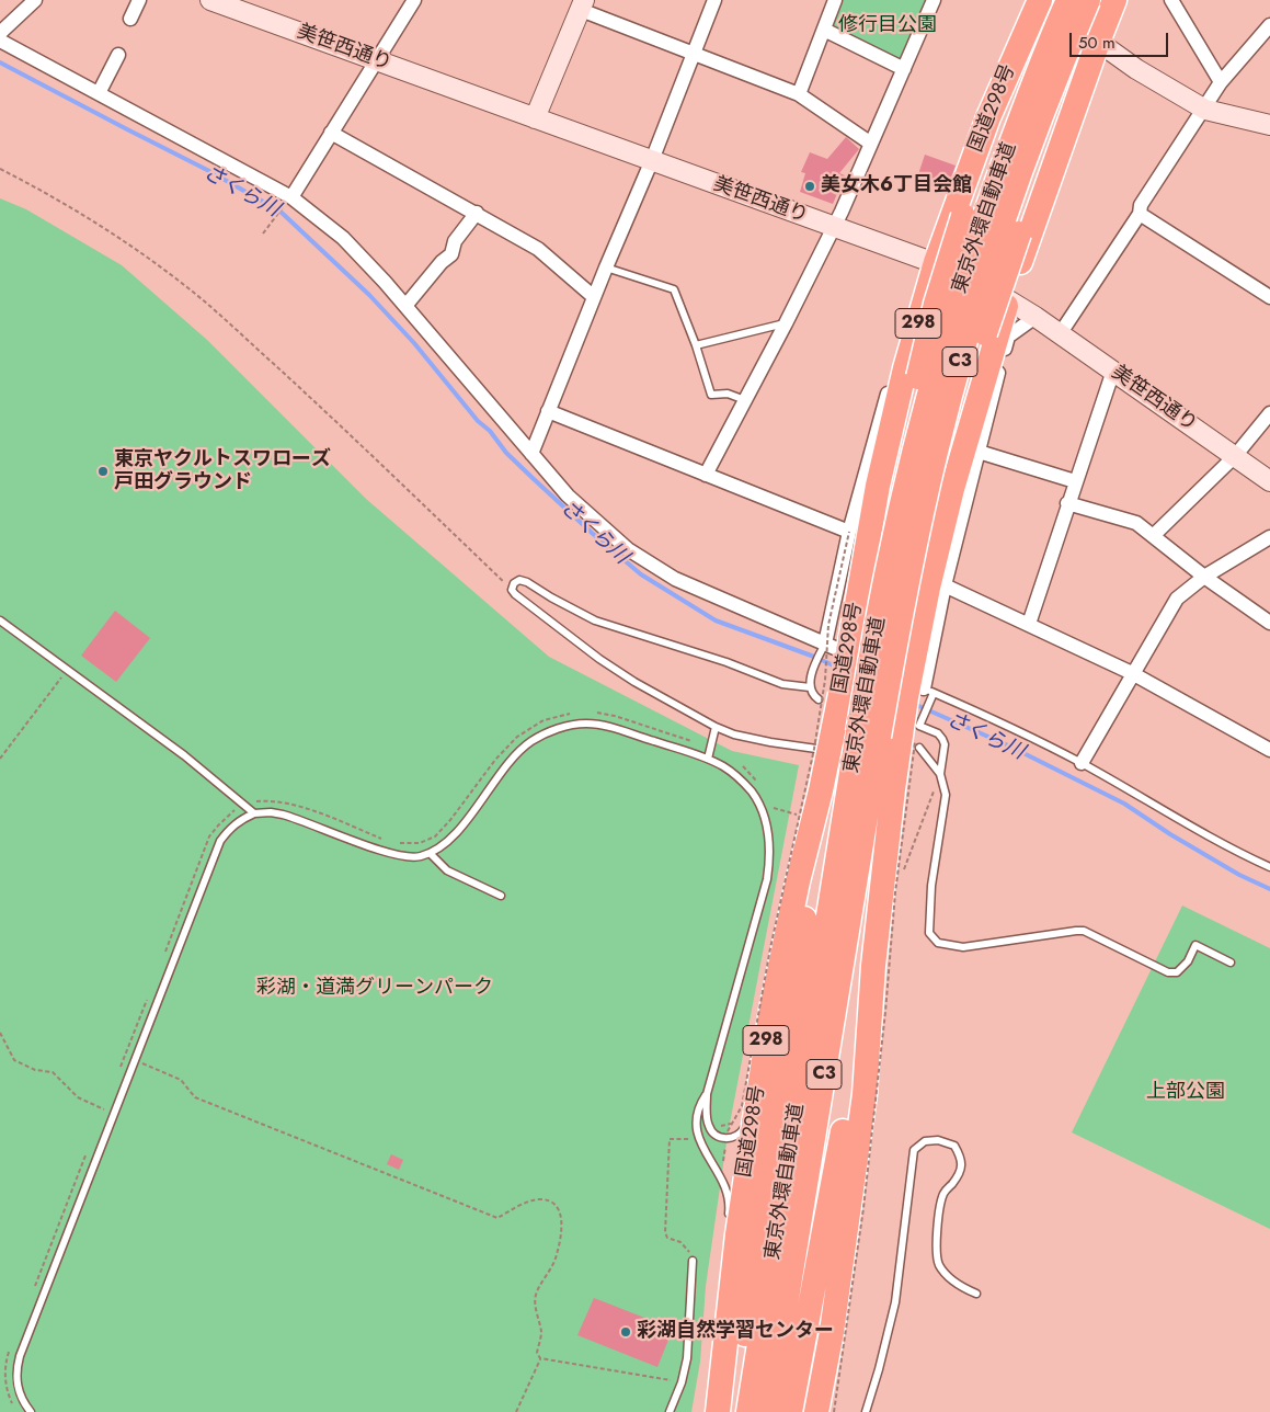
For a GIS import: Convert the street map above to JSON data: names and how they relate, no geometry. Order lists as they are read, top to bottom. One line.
{"streets":{"highway":["国道298号","東京外環自動車道","298","C3"],"street":["美笹西通り"]},"crossings":[["美笹西通り","国道298号"]],"water":["さくら川"],"parks":["修行目公園","彩湖・道満グリーンパーク","上部公園"],"places":["美女木6丁目会館","東京ヤクルトスワローズ 戸田グラウンド","彩湖自然学習センター"],"scale_bar":"50 m"}
